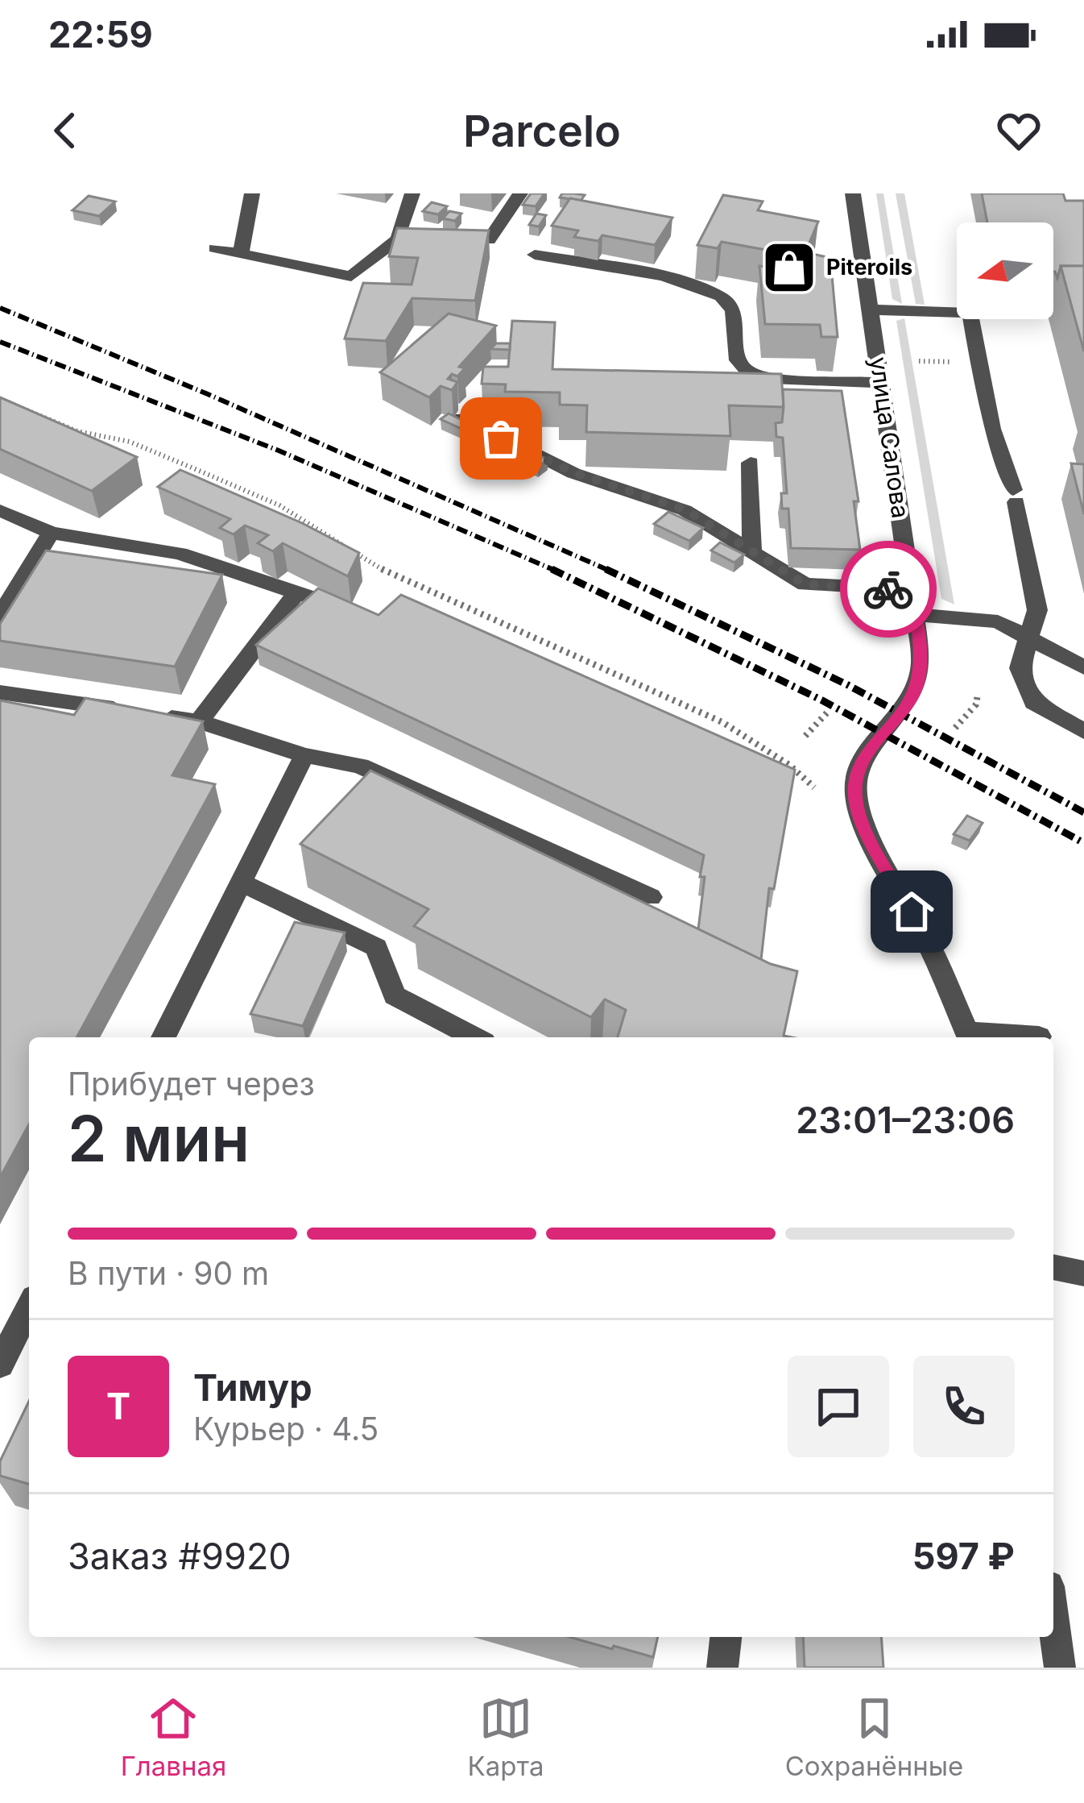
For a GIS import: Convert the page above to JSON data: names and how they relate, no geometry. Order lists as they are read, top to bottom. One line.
{"streets":{"street":["улица Салова"]},"places":{"shop":["Piteroils"]},"north":"left","page":{"status":"22:59","header":"Parcelo","heading":["2 мин","Прибудет через","23:01–23:06"],"panel":["Тимур","Курьер · 4.5","Заказ #9920","597 ₽"],"bar":"В пути · 90 m","round":"Т","tabs":["Главная","Карта","Сохранённые"]}}
